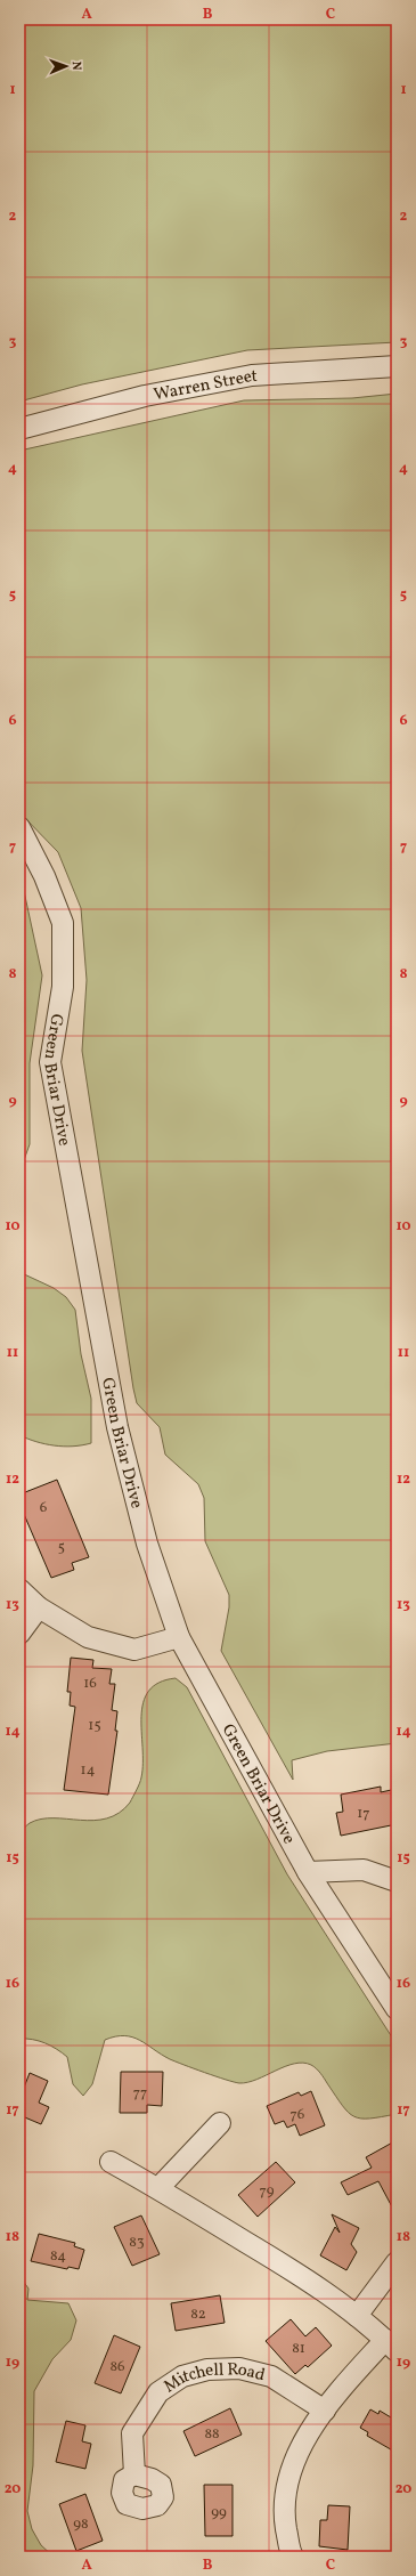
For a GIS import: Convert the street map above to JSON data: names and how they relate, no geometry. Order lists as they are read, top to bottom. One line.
{"streets":{"street":["Warren Street","Green Briar Drive","Mitchell Road"]},"house_numbers":["6","5","16","15","14","17","77","76","79","83","84","82","81","86","88","99","98"],"north":"right","grid":{"columns":["A","B","C"],"rows":["1","2","3","4","5","6","7","8","9","10","11","12","13","14","15","16","17","18","19","20"]}}
